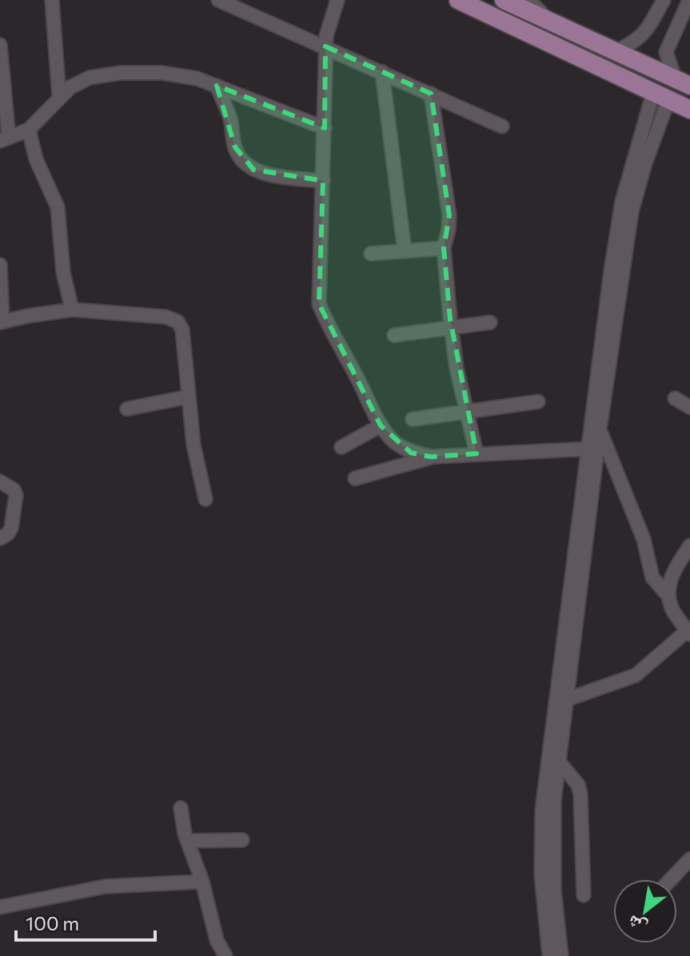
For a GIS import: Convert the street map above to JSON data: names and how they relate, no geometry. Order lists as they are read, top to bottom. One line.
{"scale_bar":"100 m","north":"bottom left"}
